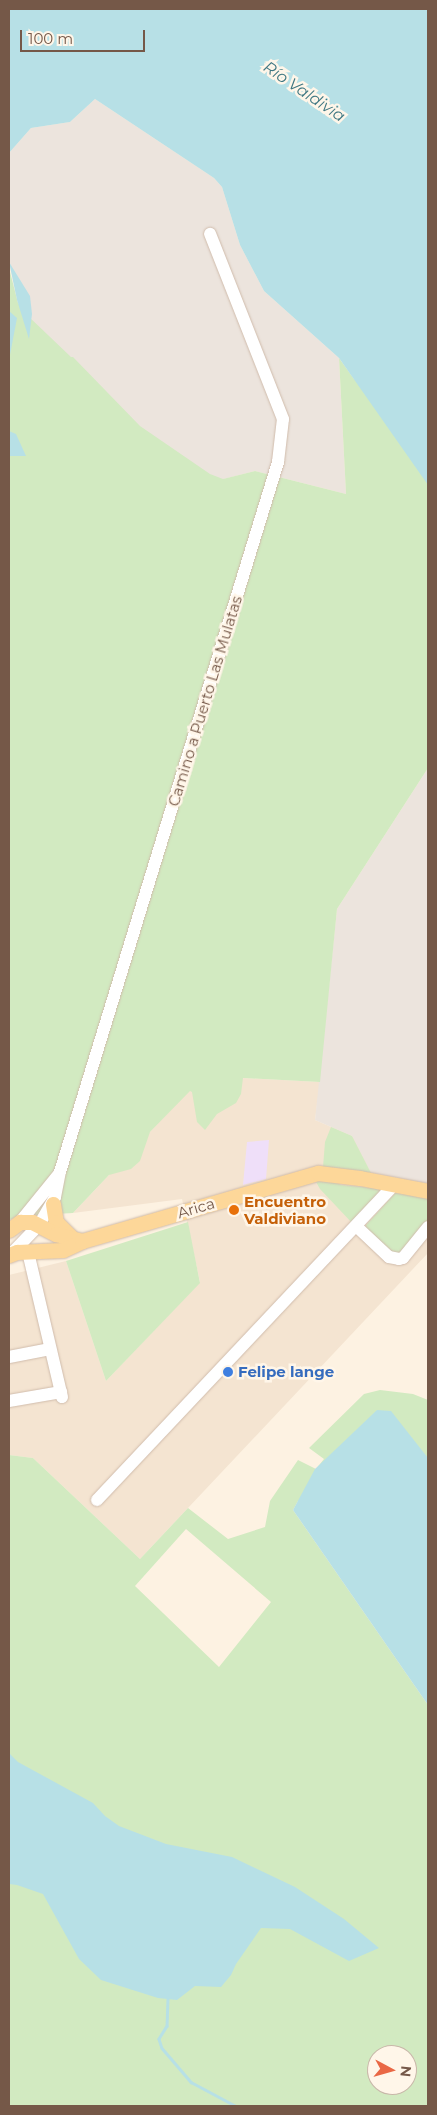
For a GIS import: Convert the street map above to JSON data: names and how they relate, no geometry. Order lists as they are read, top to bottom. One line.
{"streets":{"main road":["Arica"],"street":["Camino a Puerto Las Mulatas"]},"crossings":[["Camino a Puerto Las Mulatas","Arica"]],"water":["Río Valdivia"],"places":["Encuentro Valdiviano","Felipe lange"],"scale_bar":"100 m","north":"right"}
